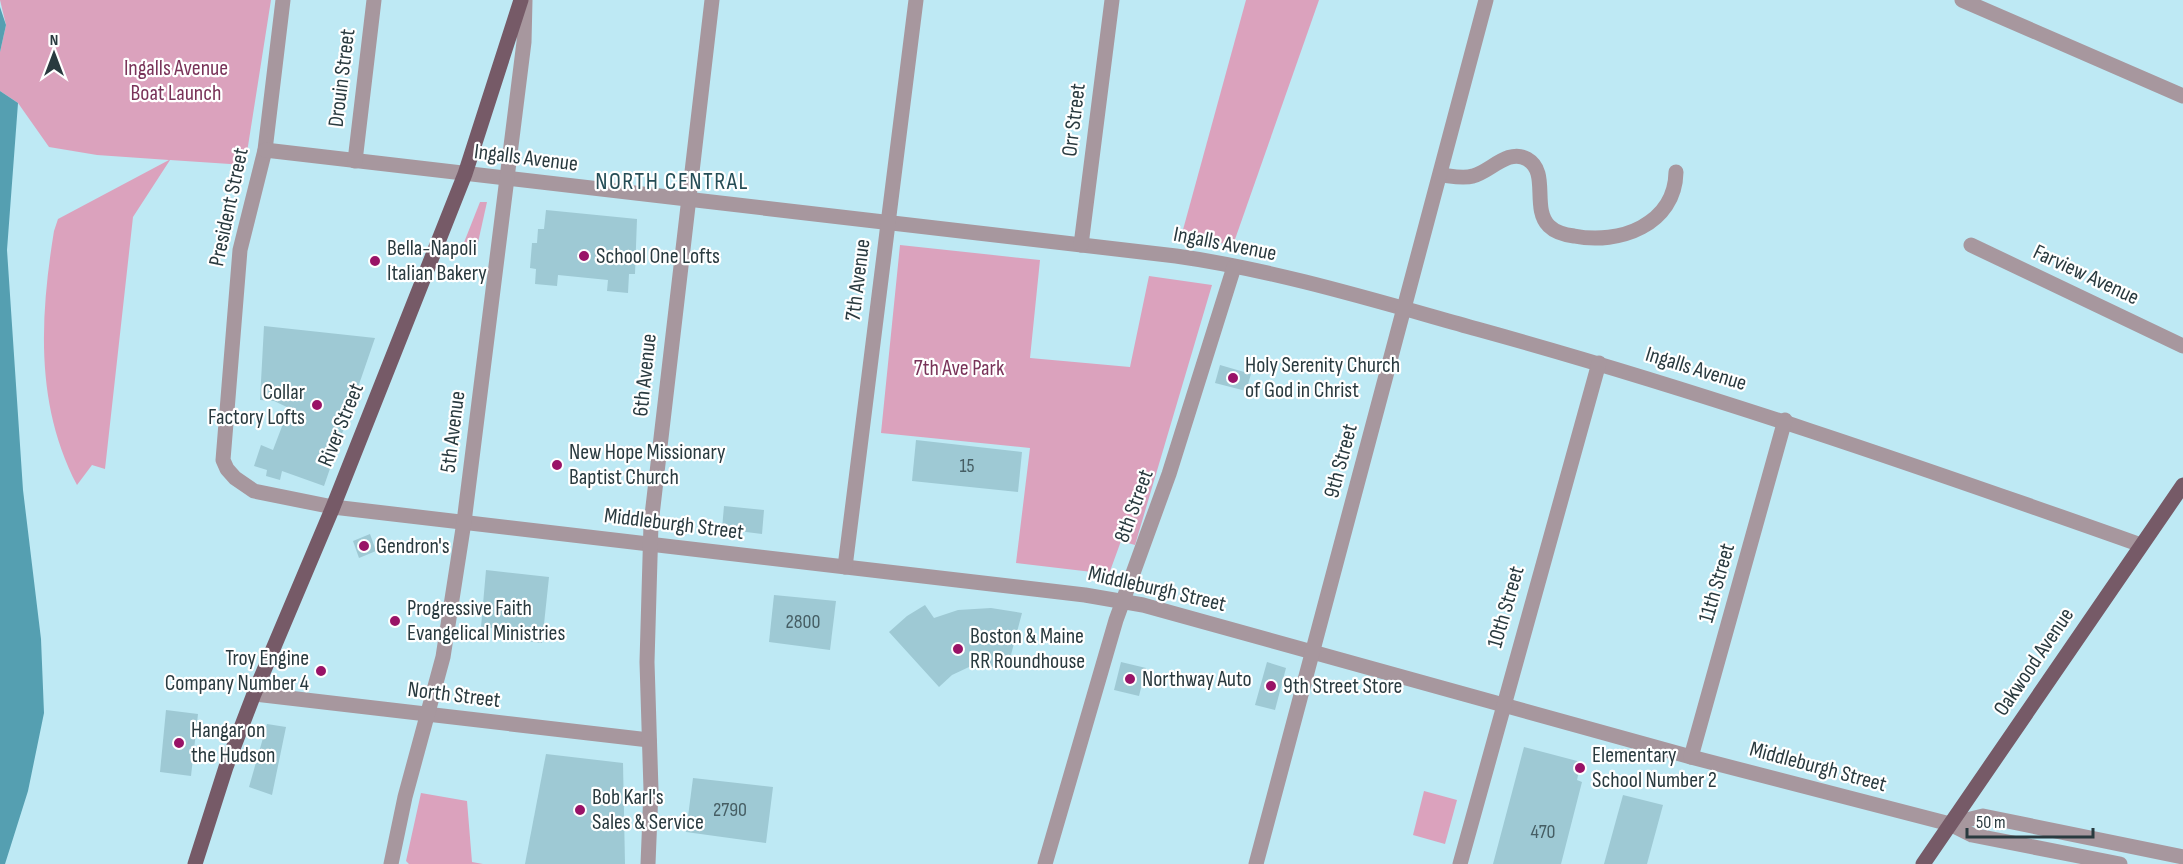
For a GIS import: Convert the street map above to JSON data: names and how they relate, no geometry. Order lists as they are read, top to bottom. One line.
{"streets":{"main road":["River Street","Oakwood Avenue"],"street":["Drouin Street","Orr Street","Ingalls Avenue","President Street","Farview Avenue","7th Avenue","6th Avenue","5th Avenue","9th Street","8th Street","Middleburgh Street","11th Street","10th Street","North Street"]},"crossings":[["Drouin Street","Ingalls Avenue"],["Orr Street","Ingalls Avenue"],["Ingalls Avenue","President Street"],["Ingalls Avenue","7th Avenue"],["Ingalls Avenue","6th Avenue"],["Ingalls Avenue","River Street"],["Ingalls Avenue","5th Avenue"],["Ingalls Avenue","9th Street"],["Ingalls Avenue","8th Street"],["Ingalls Avenue","11th Street"],["Ingalls Avenue","10th Street"],["Ingalls Avenue","Oakwood Avenue"],["President Street","Middleburgh Street"],["7th Avenue","Middleburgh Street"],["6th Avenue","Middleburgh Street"],["6th Avenue","North Street"],["River Street","5th Avenue"],["River Street","Middleburgh Street"],["River Street","North Street"],["5th Avenue","Middleburgh Street"],["5th Avenue","North Street"],["9th Street","Middleburgh Street"],["8th Street","Middleburgh Street"],["Middleburgh Street","11th Street"],["Middleburgh Street","10th Street"],["Middleburgh Street","Oakwood Avenue"]],"districts":["NORTH CENTRAL"],"parks":["Ingalls Avenue Boat Launch","7th Ave Park"],"places":["School One Lofts","Bella-Napoli Italian Bakery","Holy Serenity Church of God in Christ","Collar Factory Lofts","New Hope Missionary Baptist Church","Gendron's","Progressive Faith Evangelical Ministries","Boston & Maine RR Roundhouse","Troy Engine Company Number 4","Northway Auto","9th Street Store","Hangar on the Hudson","Elementary School Number 2","Bob Karl's Sales & Service"],"house_numbers":["15","2800","2790","470"],"scale_bar":"50 m","north":"top"}
